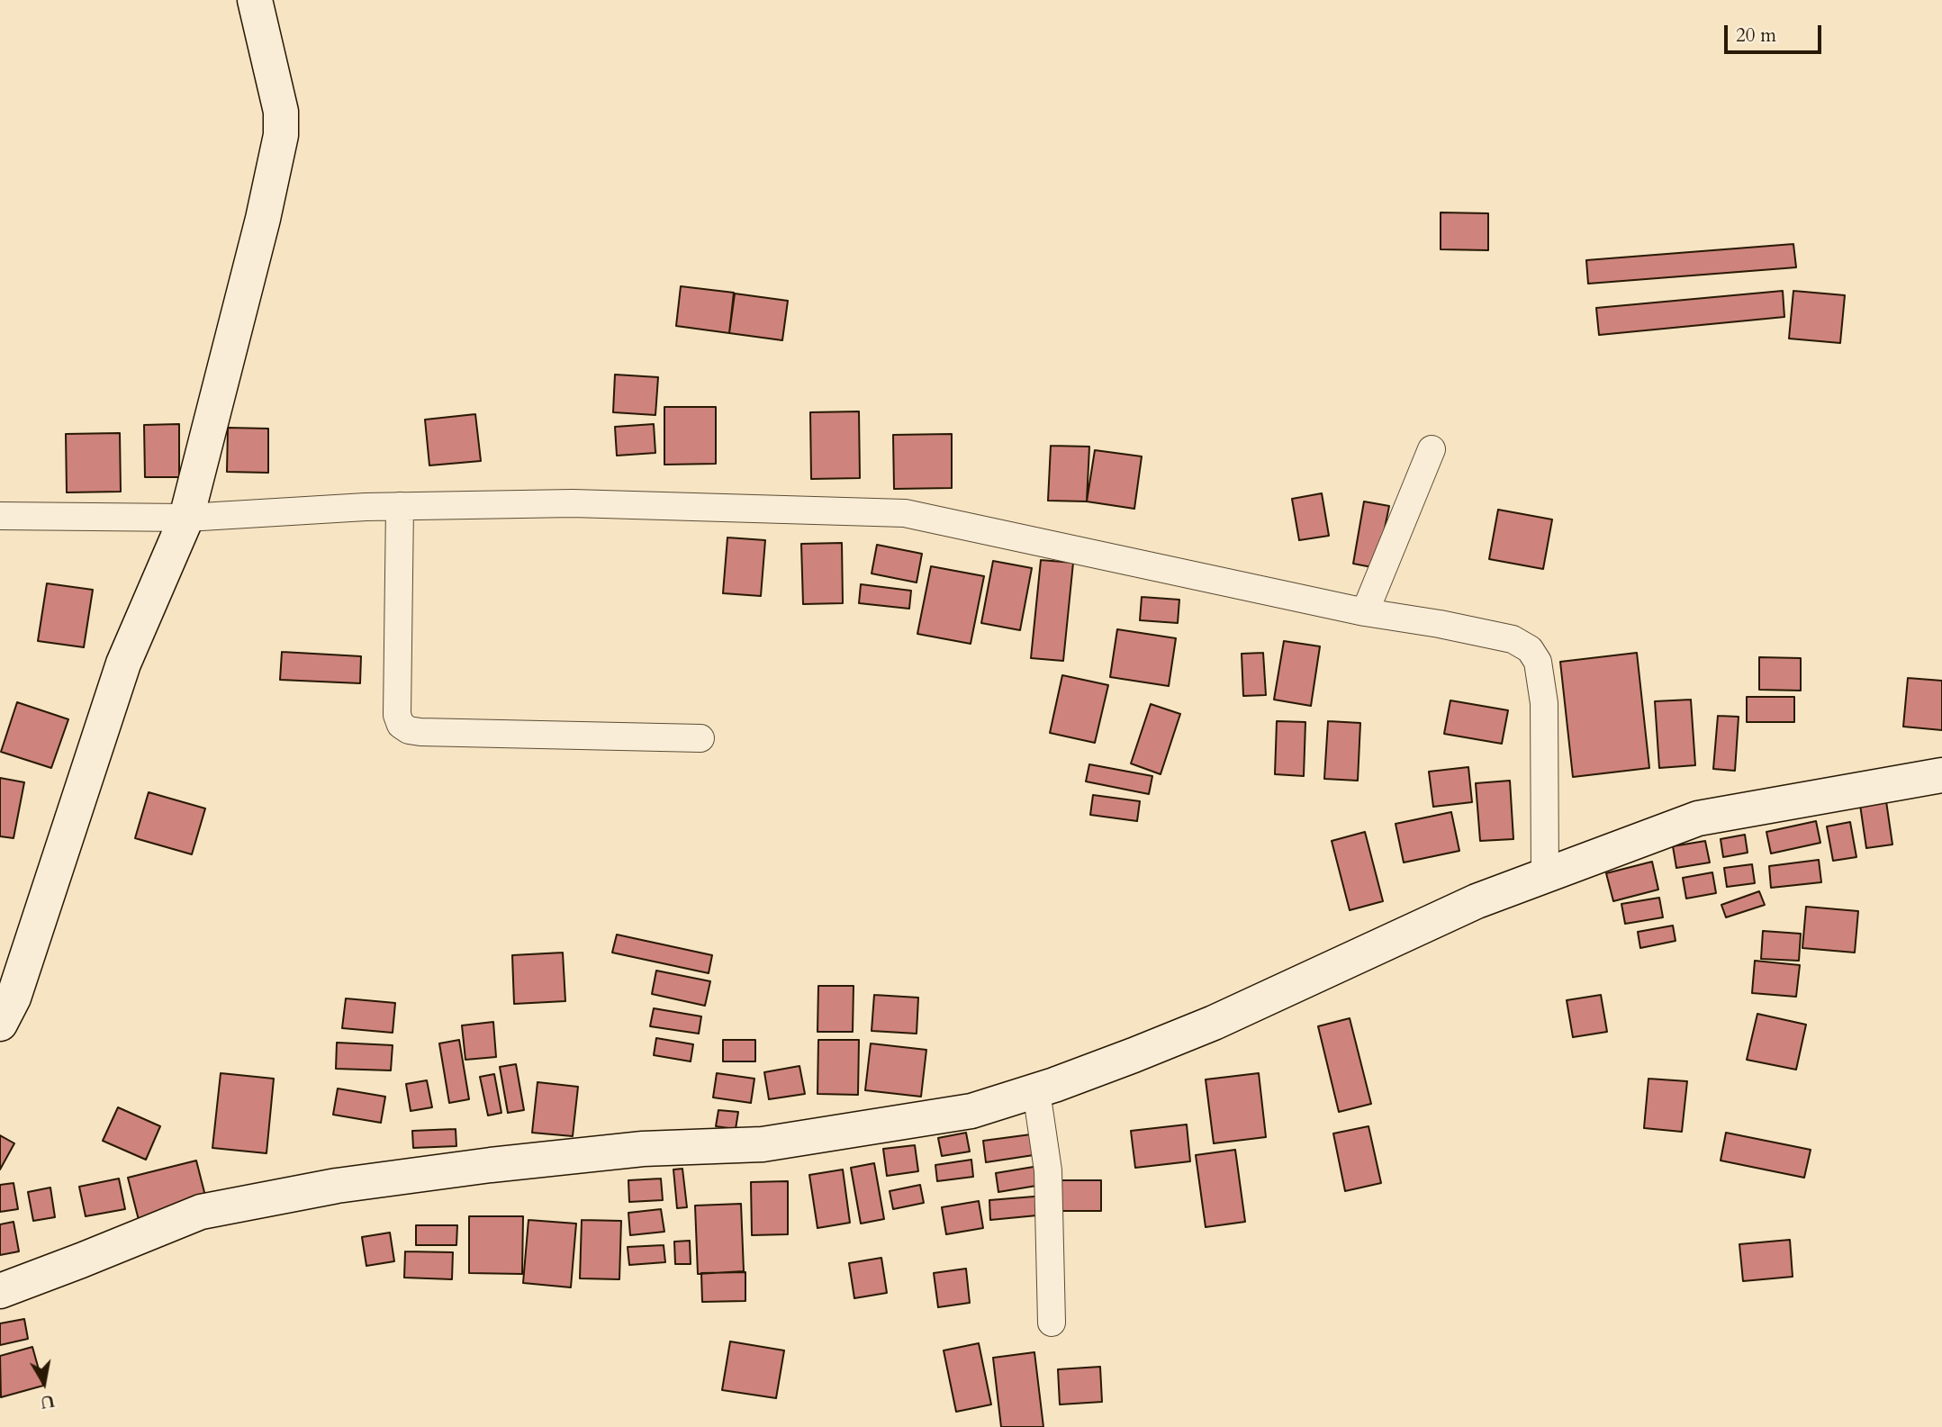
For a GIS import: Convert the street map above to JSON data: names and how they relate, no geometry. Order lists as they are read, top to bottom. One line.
{"scale_bar":"20 m","north":"bottom"}
